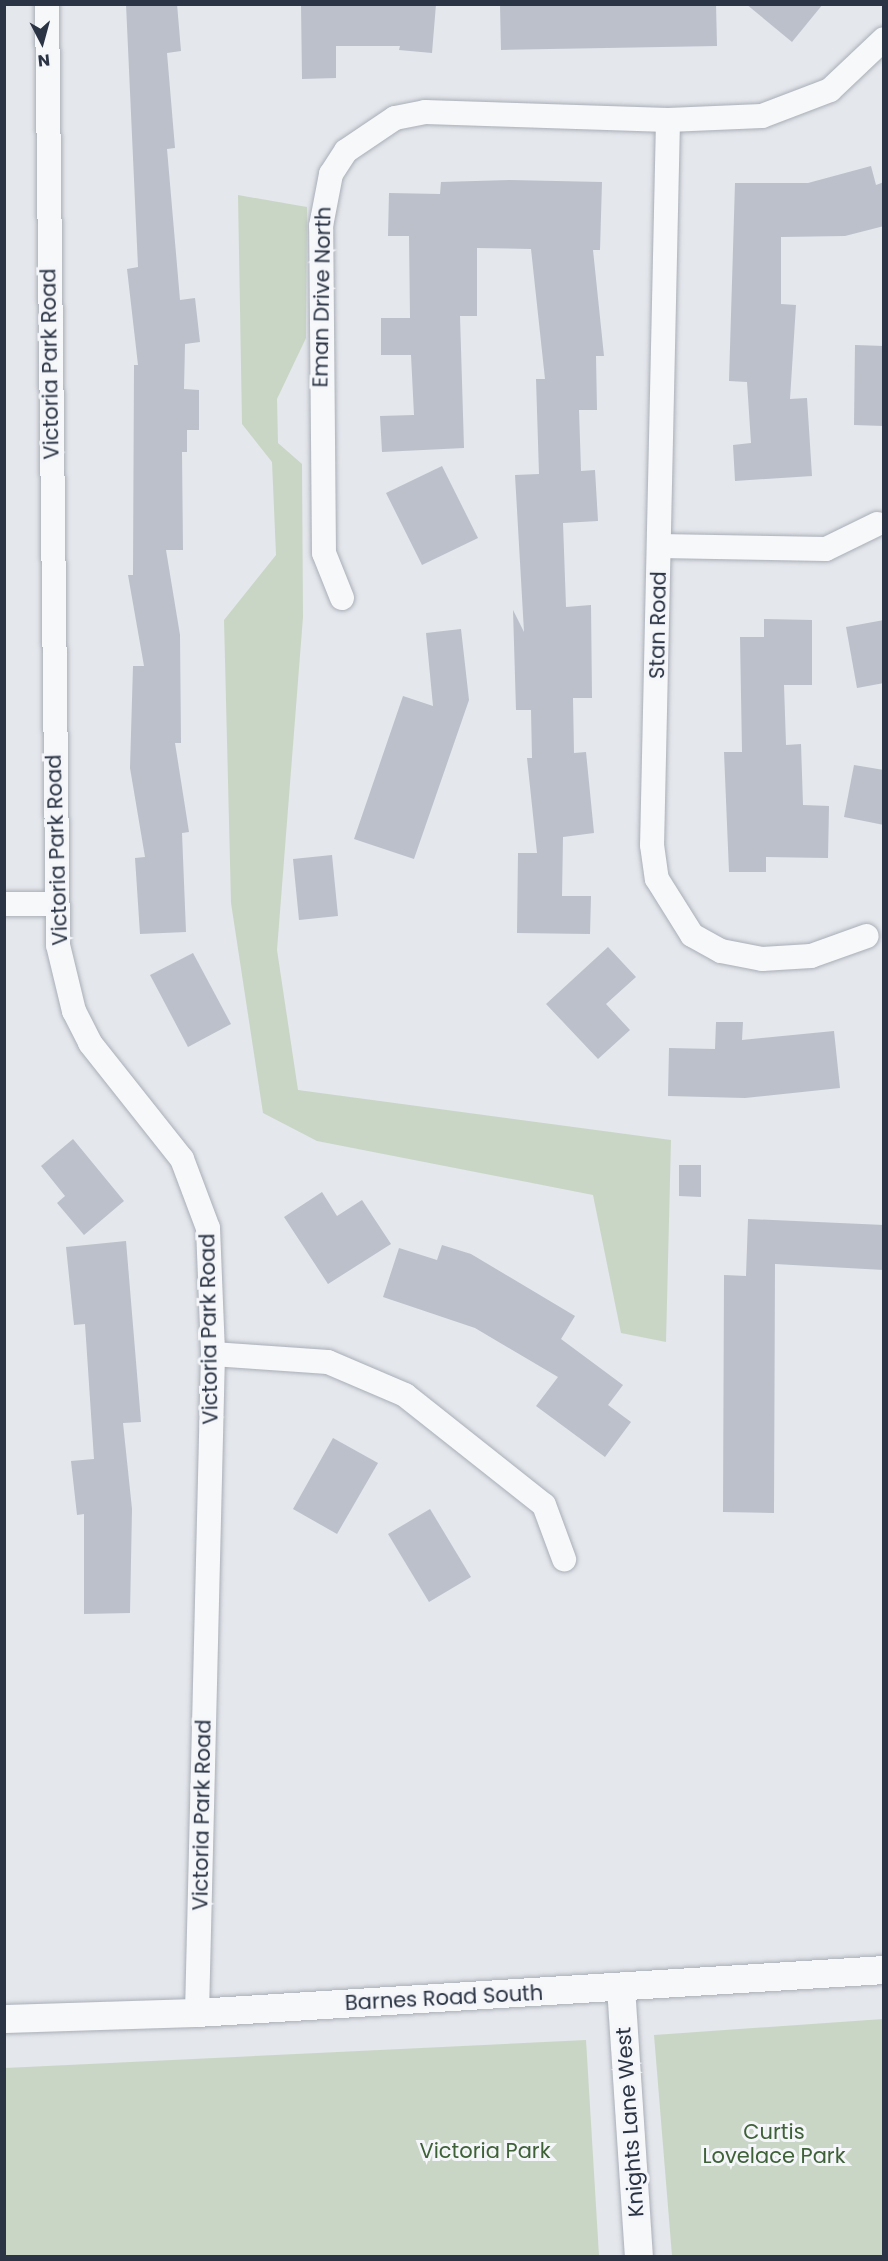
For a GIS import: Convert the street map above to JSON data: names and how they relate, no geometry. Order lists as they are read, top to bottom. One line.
{"streets":{"street":["Eman Drive North","Victoria Park Road","Stan Road","Barnes Road South","Knights Lane West"]},"crossings":[["Eman Drive North","Stan Road"],["Victoria Park Road","Barnes Road South"],["Barnes Road South","Knights Lane West"]],"parks":["Curtis Lovelace Park","Victoria Park"],"north":"bottom"}
